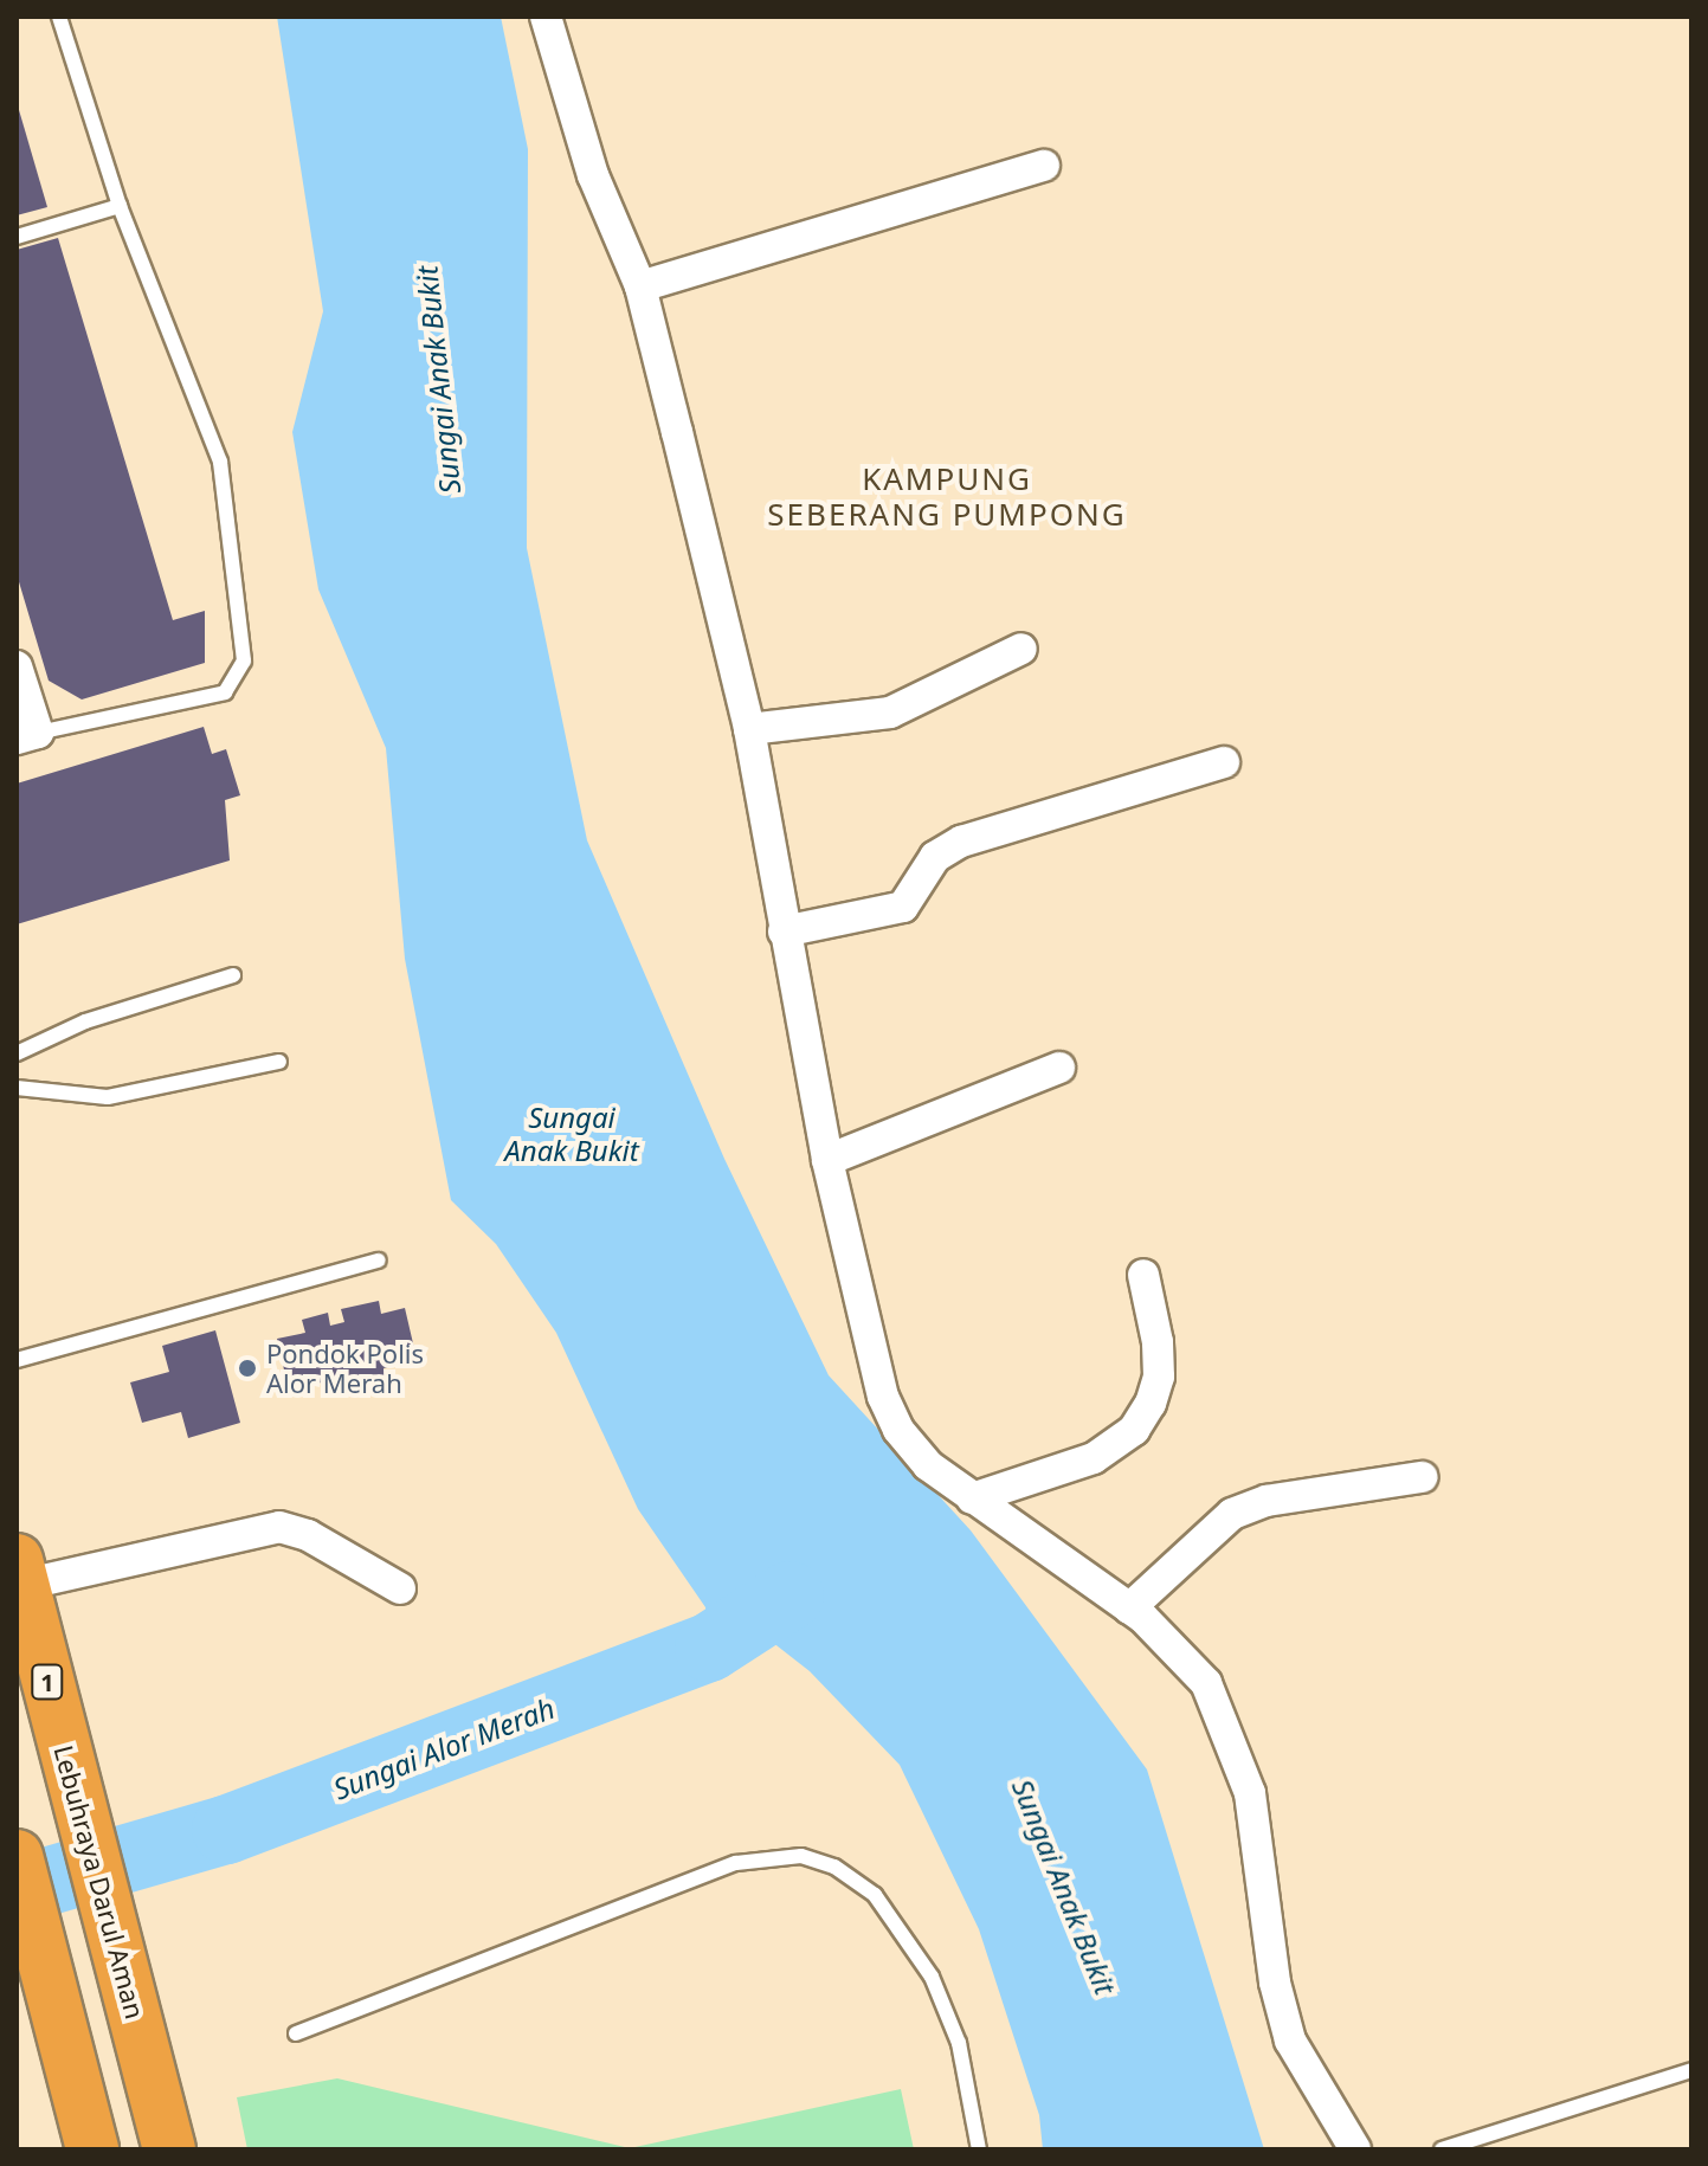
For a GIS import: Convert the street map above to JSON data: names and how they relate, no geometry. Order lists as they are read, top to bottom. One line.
{"streets":{"highway":["1","Lebuhraya Darul Aman"]},"districts":["KAMPUNG SEBERANG PUMPONG"],"water":["Sungai Anak Bukit","Sungai Alor Merah"],"places":["Pondok Polis Alor Merah"]}
